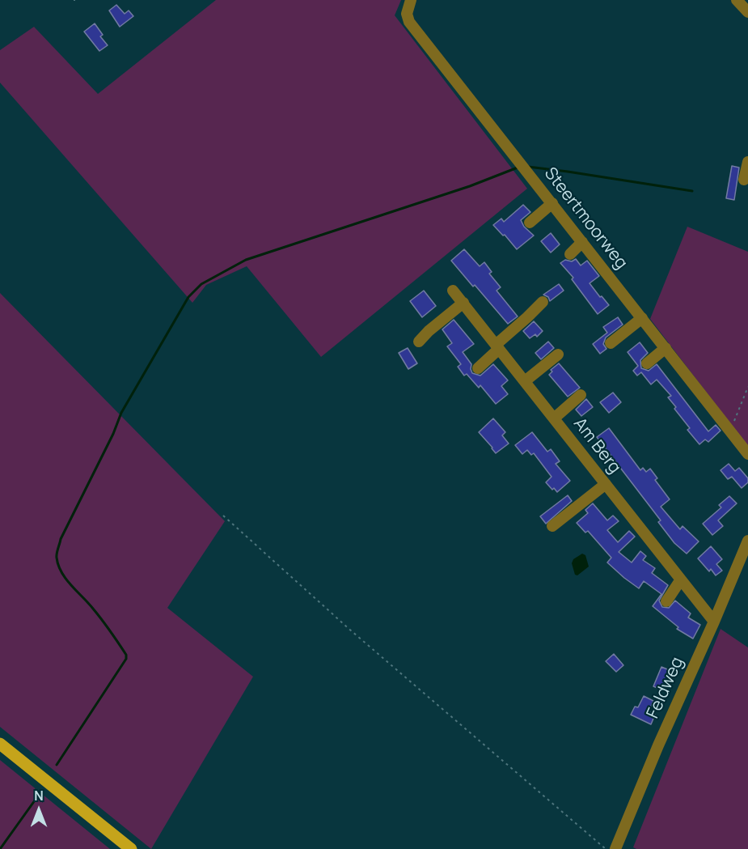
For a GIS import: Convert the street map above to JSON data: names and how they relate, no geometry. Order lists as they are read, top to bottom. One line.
{"streets":{"street":["Steertmoorweg","Am Berg","Feldweg"]},"crossings":[["Am Berg","Feldweg"]],"north":"top"}
